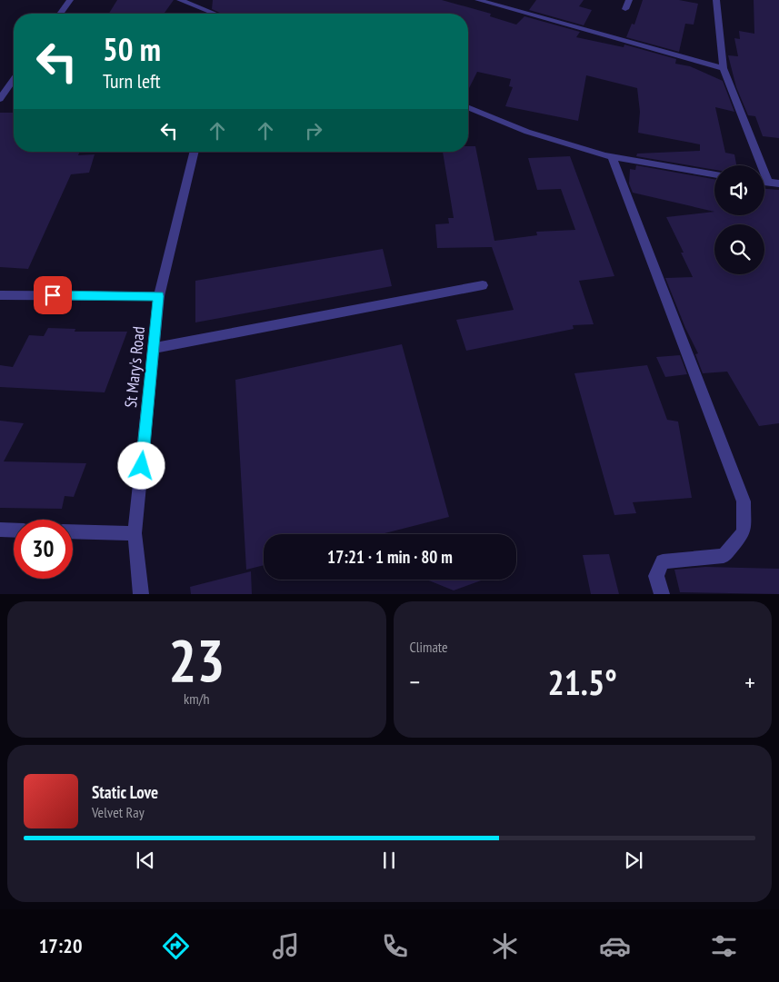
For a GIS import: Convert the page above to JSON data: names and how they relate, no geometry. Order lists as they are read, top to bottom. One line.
{"streets":{"street":["St Mary's Road"]},"page":{"turn":["50 m","Turn left"],"limit":"30","trip":"17:21 · 1 min · 80 m","tile":[["23","km/h"],"Climate"],"heat":["−","21.5°","+"],"song":["Static Love","Velvet Ray"],"tabs":"17:20"}}
